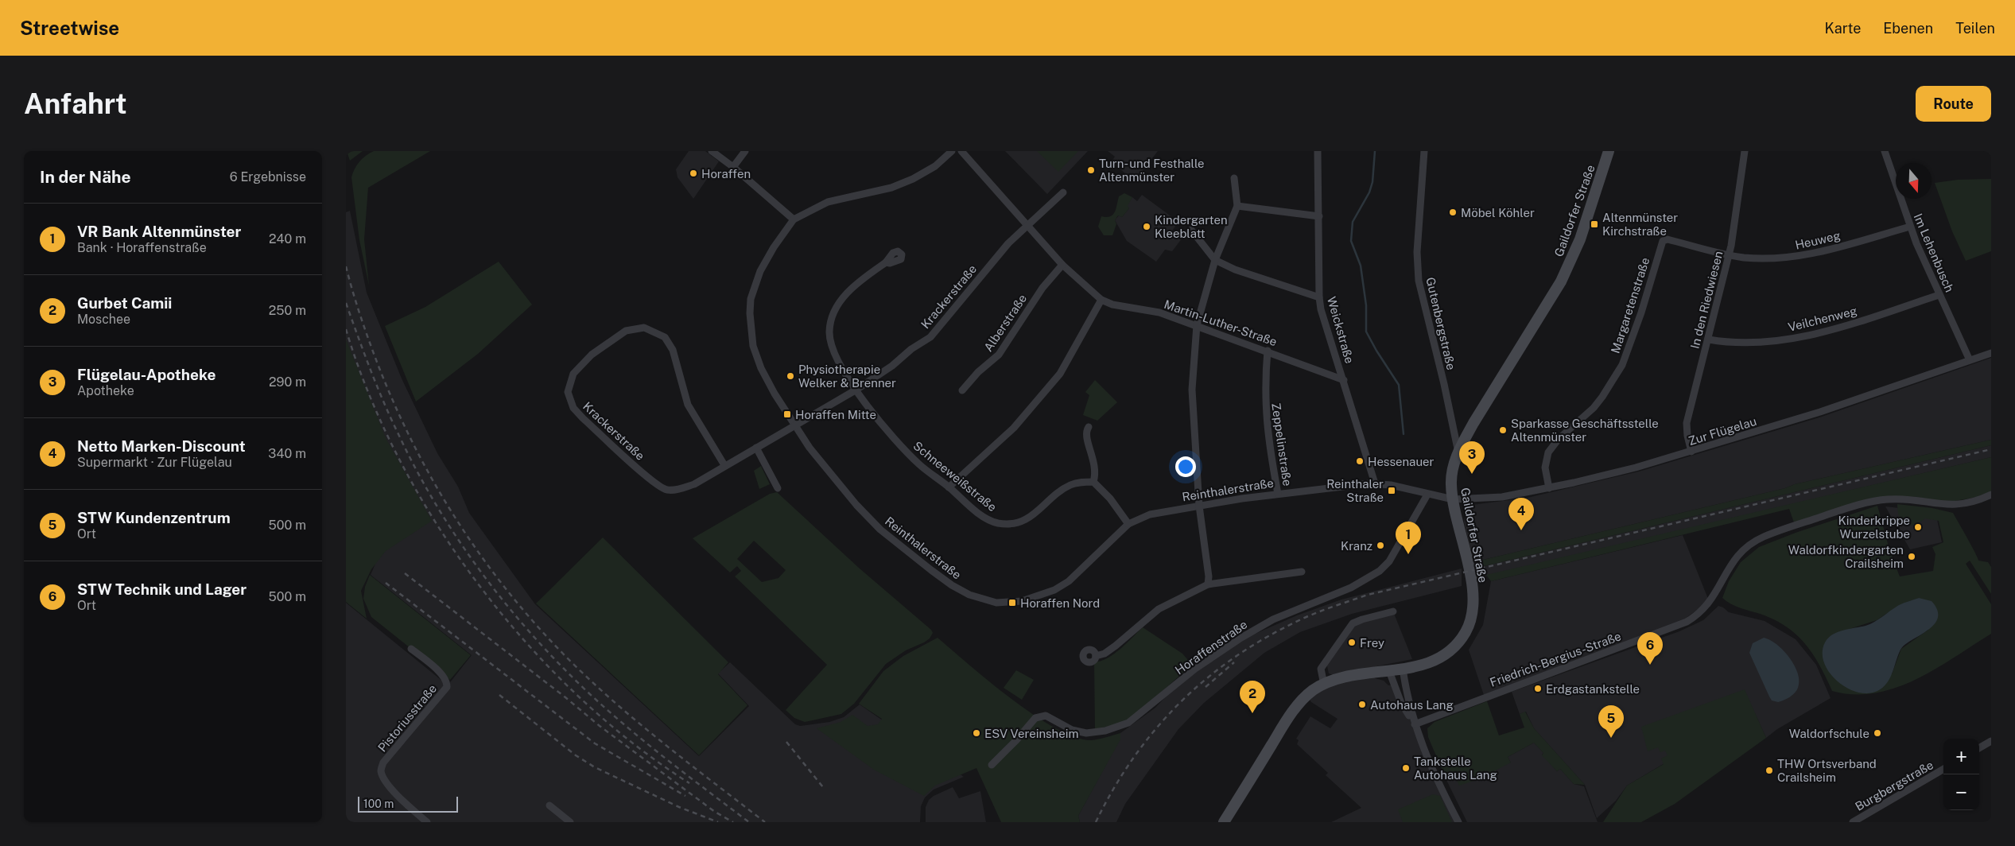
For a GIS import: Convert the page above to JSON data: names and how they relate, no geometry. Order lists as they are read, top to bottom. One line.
{"streets":{"main road":["Gaildorfer Straße"],"street":["Heuweg","Im Lehenbusch","Krackerstraße","In den Riedwiesen","Margaretenstraße","Veilchenweg","Alberstraße","Martin-Luther-Straße","Gutenbergstraße","Weickstraße","Zur Flügelau","Zeppelinstraße","Schneeweißstraße","Reinthalerstraße","Horaffenstraße","Friedrich-Bergius-Straße","Pistoriusstraße","Burgbergstraße"]},"crossings":[["Gaildorfer Straße","Gutenbergstraße"],["Gaildorfer Straße","Zur Flügelau"],["Gaildorfer Straße","Reinthalerstraße"],["Heuweg","Im Lehenbusch"],["Heuweg","In den Riedwiesen"],["Heuweg","Margaretenstraße"],["Im Lehenbusch","Veilchenweg"],["Im Lehenbusch","Zur Flügelau"],["Krackerstraße","Martin-Luther-Straße"],["Krackerstraße","Schneeweißstraße"],["Krackerstraße","Reinthalerstraße"],["In den Riedwiesen","Margaretenstraße"],["In den Riedwiesen","Veilchenweg"],["In den Riedwiesen","Zur Flügelau"],["Margaretenstraße","Zur Flügelau"],["Alberstraße","Martin-Luther-Straße"],["Martin-Luther-Straße","Weickstraße"],["Martin-Luther-Straße","Zeppelinstraße"],["Weickstraße","Reinthalerstraße"],["Zur Flügelau","Reinthalerstraße"],["Zeppelinstraße","Reinthalerstraße"],["Reinthalerstraße","Horaffenstraße"]],"places":{"other":["Turn- und Festhalle Altenmünster","Horaffen","Möbel Köhler","Kindergarten Kleeblatt","Physiotherapie Welker & Brenner","Sparkasse Geschäftsstelle Altenmünster","Hessenauer","Kinderkrippe Wurzelstube","Kranz","Waldorfkindergarten Crailsheim","Frey","Erdgastankstelle","Autohaus Lang","ESV Vereinsheim","Waldorfschule","Tankstelle Autohaus Lang","THW Ortsverband Crailsheim"],"transit":["Altenmünster Kirchstraße","Horaffen Mitte","Reinthaler Straße","Horaffen Nord"]},"scale_bar":"100 m","north":"bottom","page":{"header":"Streetwise","nav":["Karte","Ebenen","Teilen"],"buttons":"Route","title":"Anfahrt","heading":["In der Nähe","6 Ergebnisse"],"list":[{"mark":"1","name":"VR Bank Altenmünster","note":"Bank · Horaffenstraße","value":"240 m"},{"mark":"2","name":"Gurbet Camii","note":"Moschee","value":"250 m"},{"mark":"3","name":"Flügelau-Apotheke","note":"Apotheke","value":"290 m"},{"mark":"4","name":"Netto Marken-Discount","note":"Supermarkt · Zur Flügelau","value":"340 m"},{"mark":"5","name":"STW Kundenzentrum","note":"Ort","value":"500 m"},{"mark":"6","name":"STW Technik und Lager","note":"Ort","value":"500 m"}],"pins":["3","4","1","6","2","5"],"map_buttons":["+","−"],"scale":"100 m"}}
